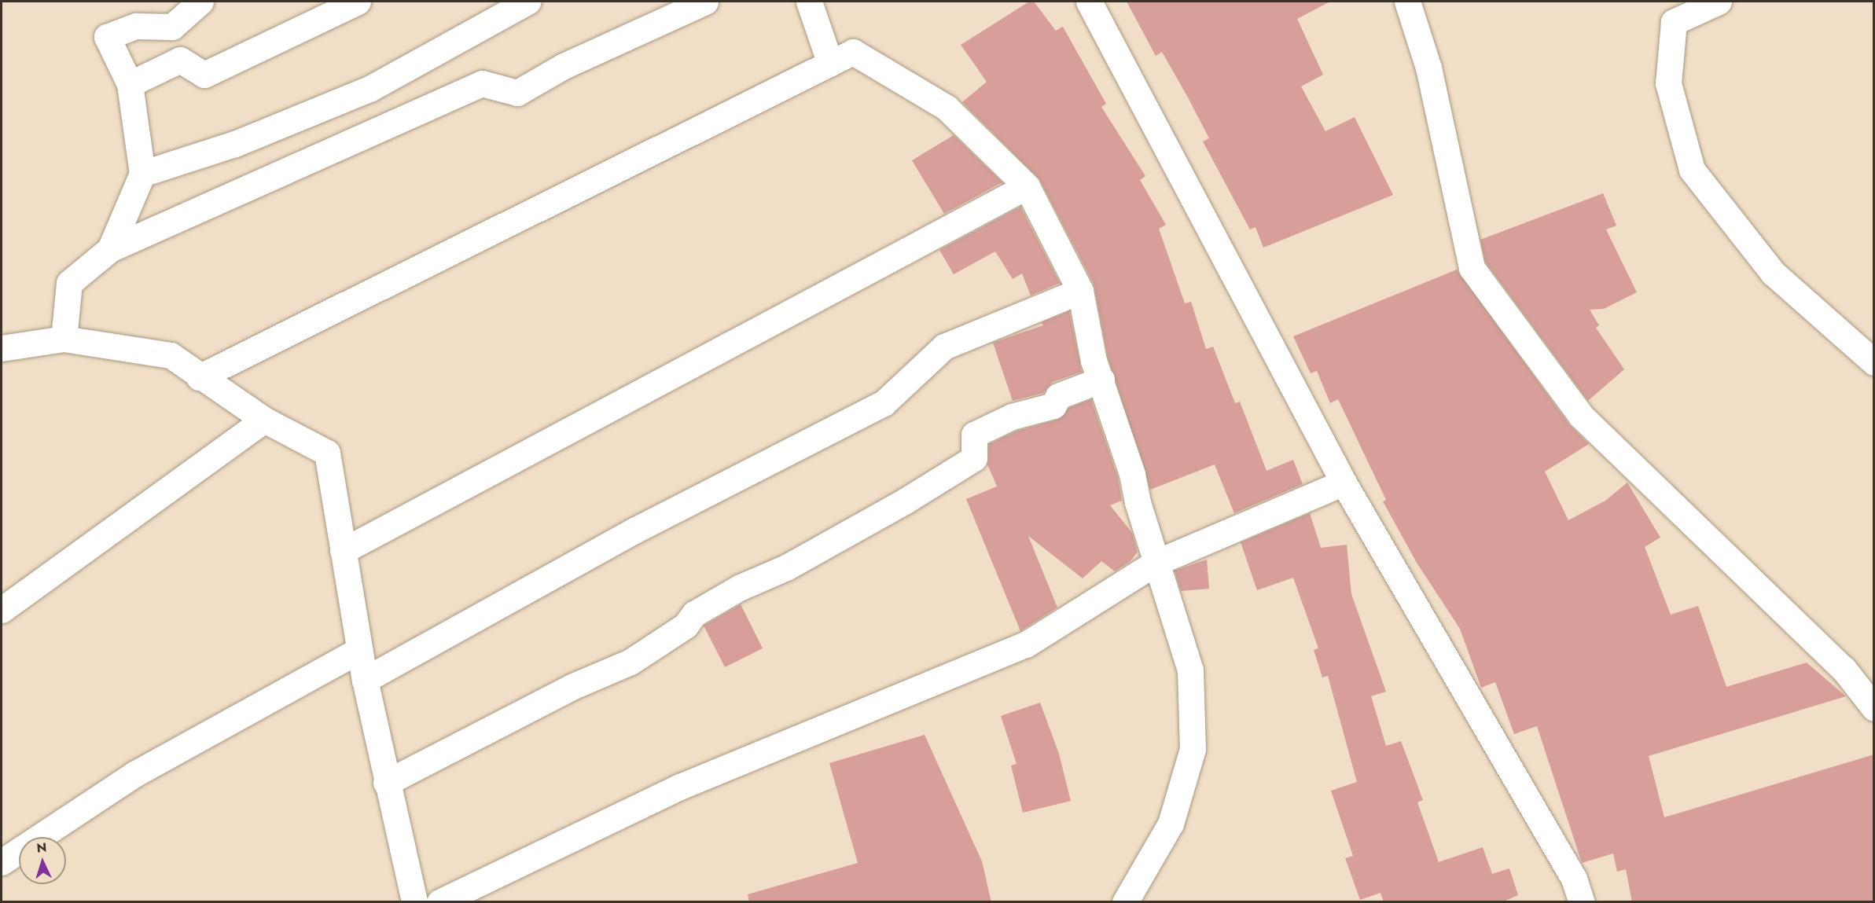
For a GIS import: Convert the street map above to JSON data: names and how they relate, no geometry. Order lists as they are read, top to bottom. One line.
{"north":"top"}
